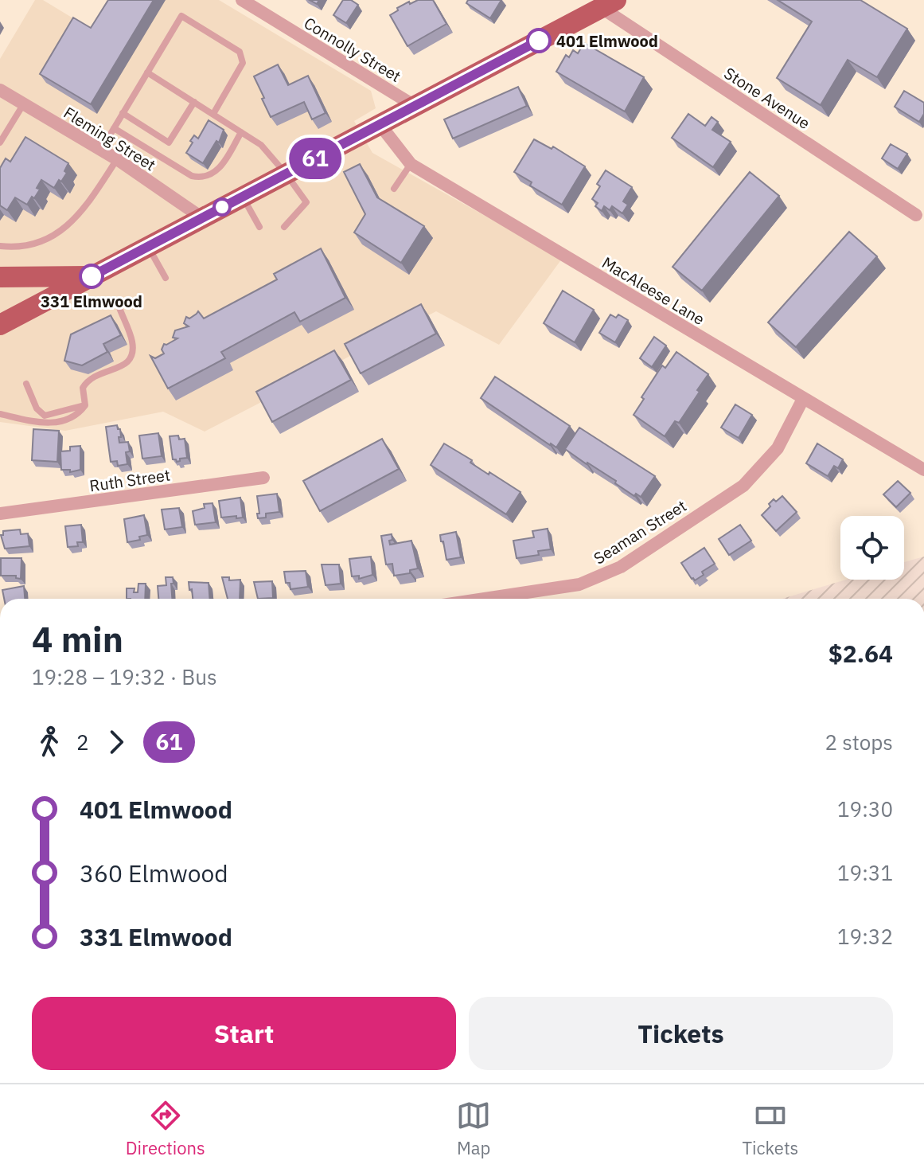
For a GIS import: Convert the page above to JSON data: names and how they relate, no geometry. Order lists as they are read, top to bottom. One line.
{"streets":{"street":["Connolly Street","Stone Avenue","Fleming Street","MacAleese Lane","Ruth Street","Seaman Street"]},"crossings":[["MacAleese Lane","Seaman Street"]],"places":["401 Elmwood","331 Elmwood"],"lines":["bus line 61"],"page":{"on_map":"61","heading":["4 min","19:28 – 19:32 · Bus","$2.64"],"legs":["2","61","2 stops"],"list":[{"name":"401 Elmwood","value":"19:30"},{"name":"360 Elmwood","value":"19:31"},{"name":"331 Elmwood","value":"19:32"}],"buttons":["Start","Tickets"],"tabs":["Directions","Map","Tickets"]}}
